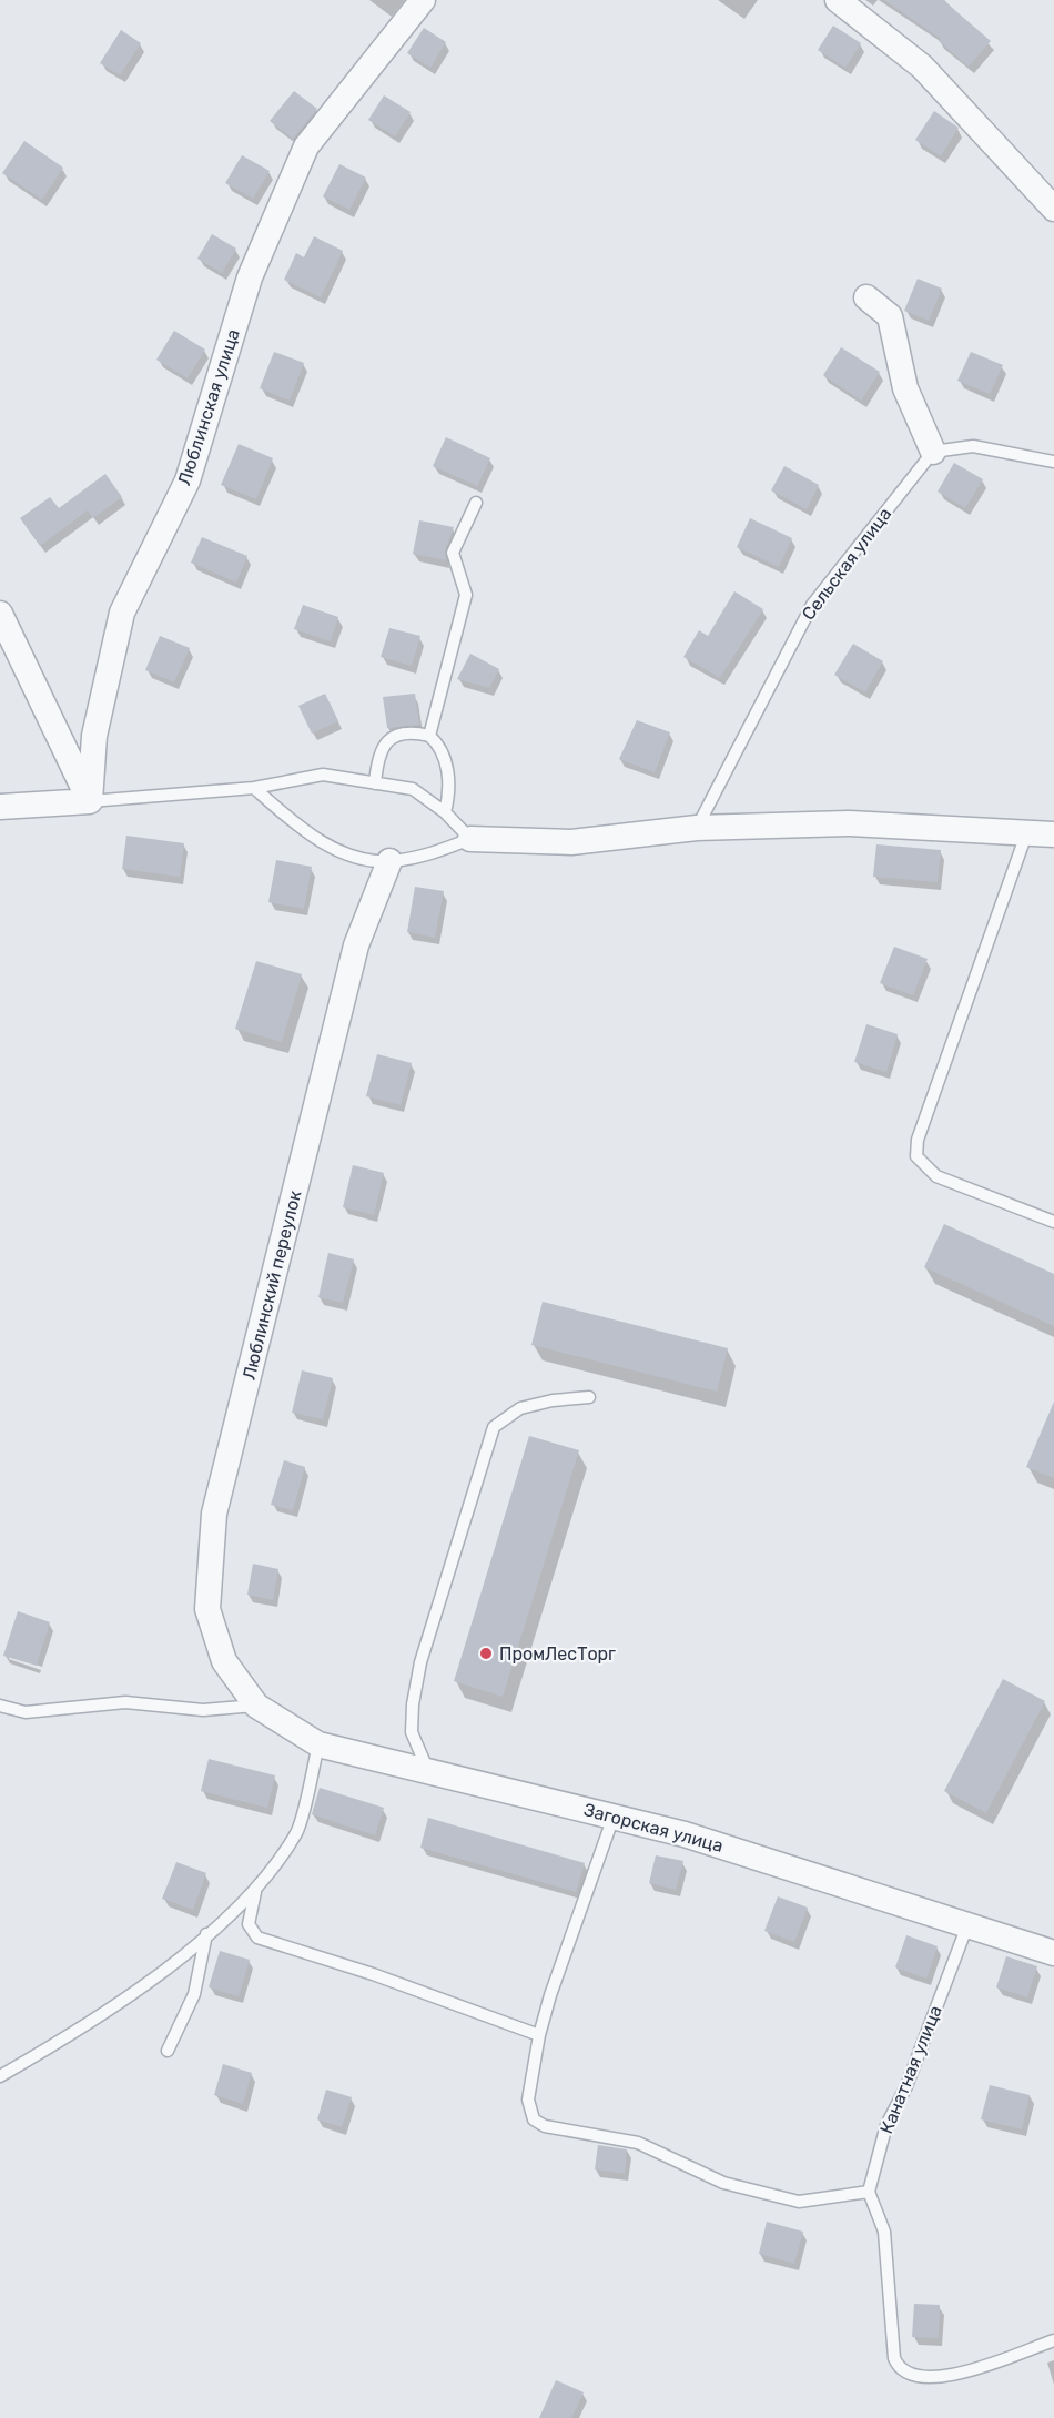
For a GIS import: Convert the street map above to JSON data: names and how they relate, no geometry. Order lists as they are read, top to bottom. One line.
{"streets":{"street":["Люблинская улица","Люблинский переулок","Загорская улица"],"lane":["Сельская улица","Канатная улица"]},"crossings":[["Люблинский переулок","Загорская улица"],["Загорская улица","Канатная улица"]],"places":["ПромЛесТорг"]}
